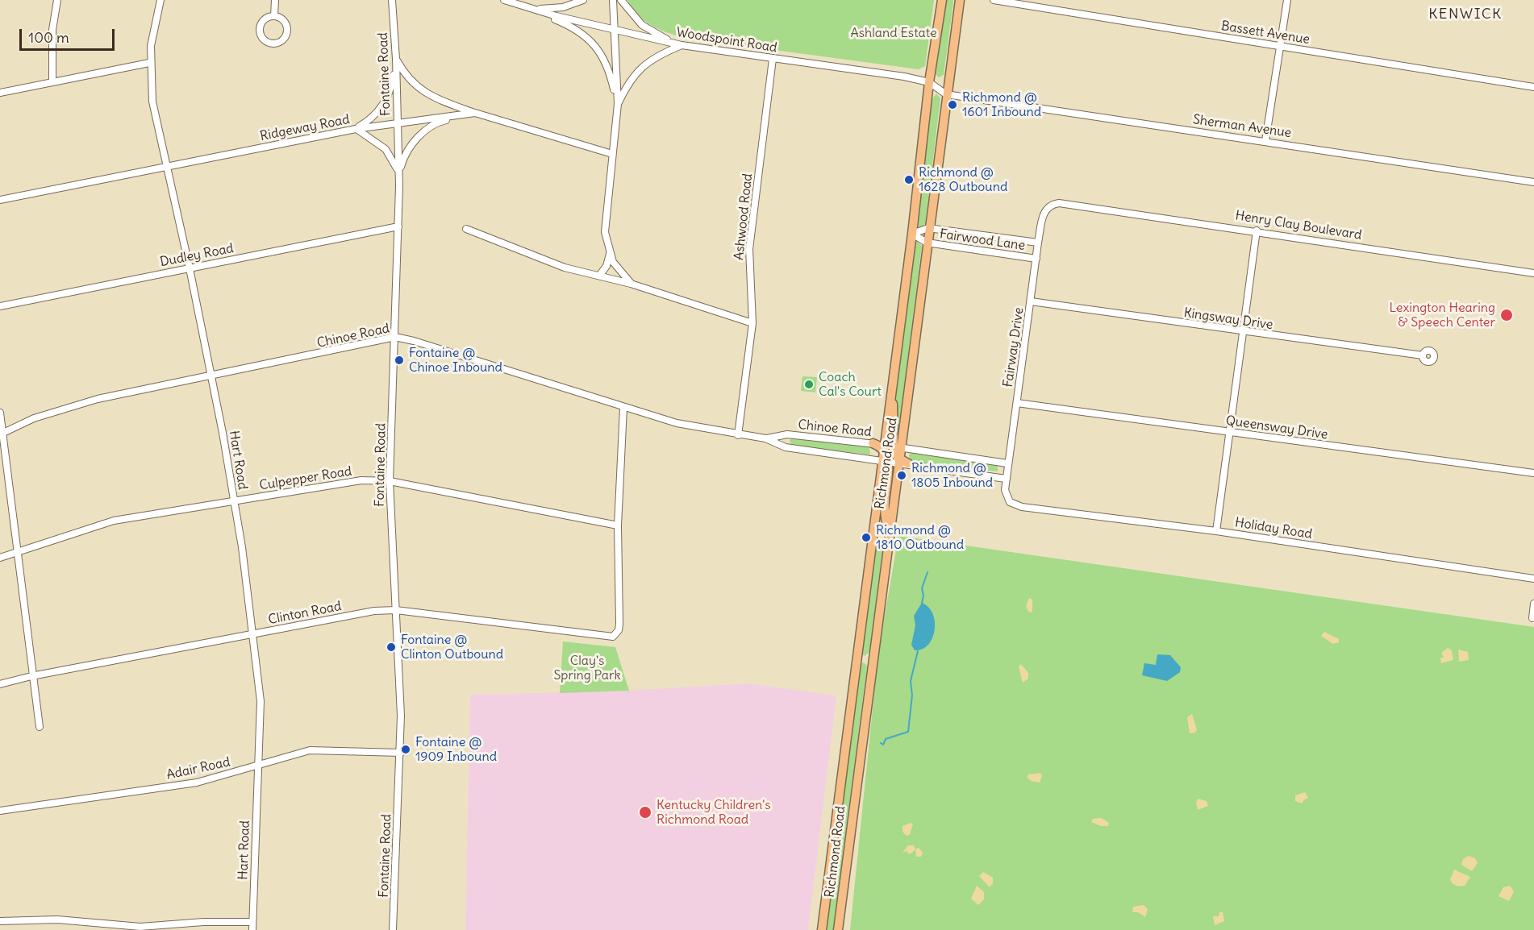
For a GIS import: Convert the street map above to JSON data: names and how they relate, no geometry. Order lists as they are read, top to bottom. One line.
{"streets":{"main road":["Richmond Road"],"street":["Bassett Avenue","Woodspoint Road","Fontaine Road","Sherman Avenue","Ridgeway Road","Ashwood Road","Henry Clay Boulevard","Fairwood Lane","Dudley Road","Kingsway Drive","Chinoe Road","Fairway Drive","Queensway Drive","Hart Road","Culpepper Road","Holiday Road","Clinton Road","Adair Road"]},"crossings":[["Woodspoint Road","Sherman Avenue"],["Woodspoint Road","Ashwood Road"],["Woodspoint Road","Richmond Road"],["Fontaine Road","Ridgeway Road"],["Fontaine Road","Dudley Road"],["Fontaine Road","Chinoe Road"],["Fontaine Road","Culpepper Road"],["Fontaine Road","Clinton Road"],["Fontaine Road","Adair Road"],["Sherman Avenue","Richmond Road"],["Ridgeway Road","Hart Road"],["Ashwood Road","Chinoe Road"],["Henry Clay Boulevard","Fairway Drive"],["Fairwood Lane","Fairway Drive"],["Fairwood Lane","Richmond Road"],["Dudley Road","Hart Road"],["Kingsway Drive","Fairway Drive"],["Chinoe Road","Hart Road"],["Chinoe Road","Richmond Road"],["Fairway Drive","Queensway Drive"],["Fairway Drive","Holiday Road"],["Hart Road","Culpepper Road"],["Hart Road","Clinton Road"],["Hart Road","Adair Road"],["Culpepper Road","Clinton Road"]],"districts":["KENWICK"],"parks":["Ashland Estate","Clay's Spring Park"],"places":["Richmond @ 1601 Inbound","Richmond @ 1628 Outbound","Lexington Hearing & Speech Center","Fontaine @ Chinoe Inbound","Coach Cal's Court","Richmond @ 1805 Inbound","Richmond @ 1810 Outbound","Fontaine @ Clinton Outbound","Fontaine @ 1909 Inbound","Kentucky Children's Richmond Road"],"scale_bar":"100 m"}
